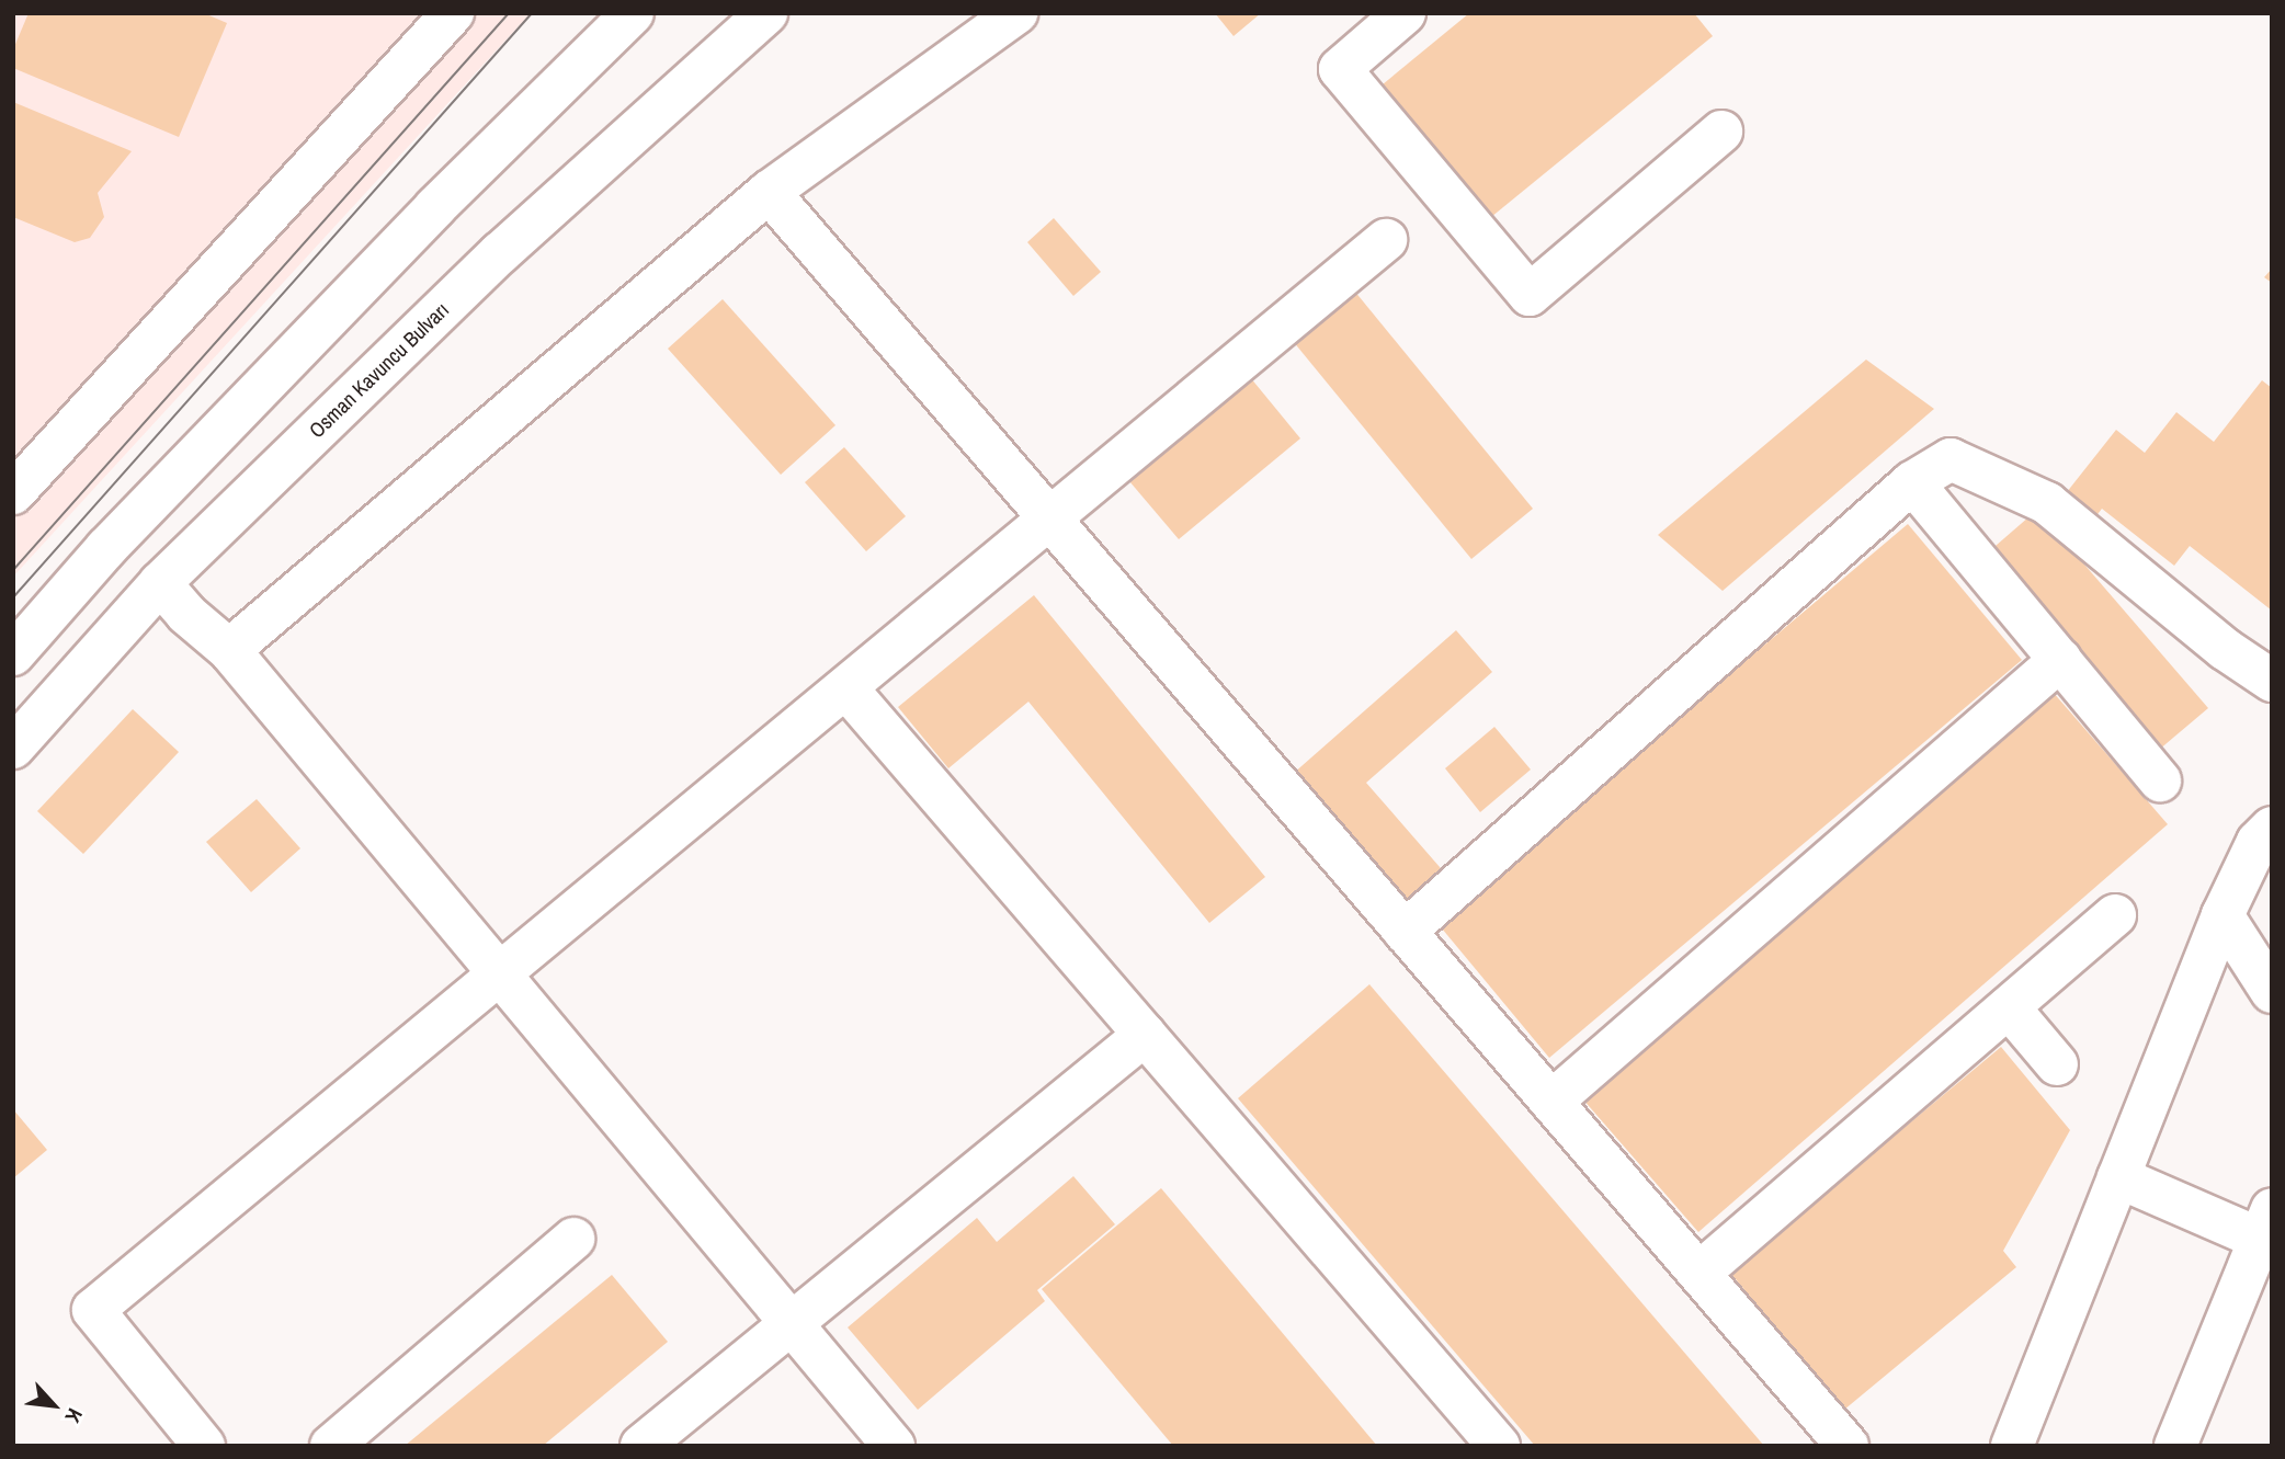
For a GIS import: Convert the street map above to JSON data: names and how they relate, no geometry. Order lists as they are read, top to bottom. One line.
{"streets":{"main road":["Osman Kavuncu Bulvarı"]},"north":"bottom right"}
